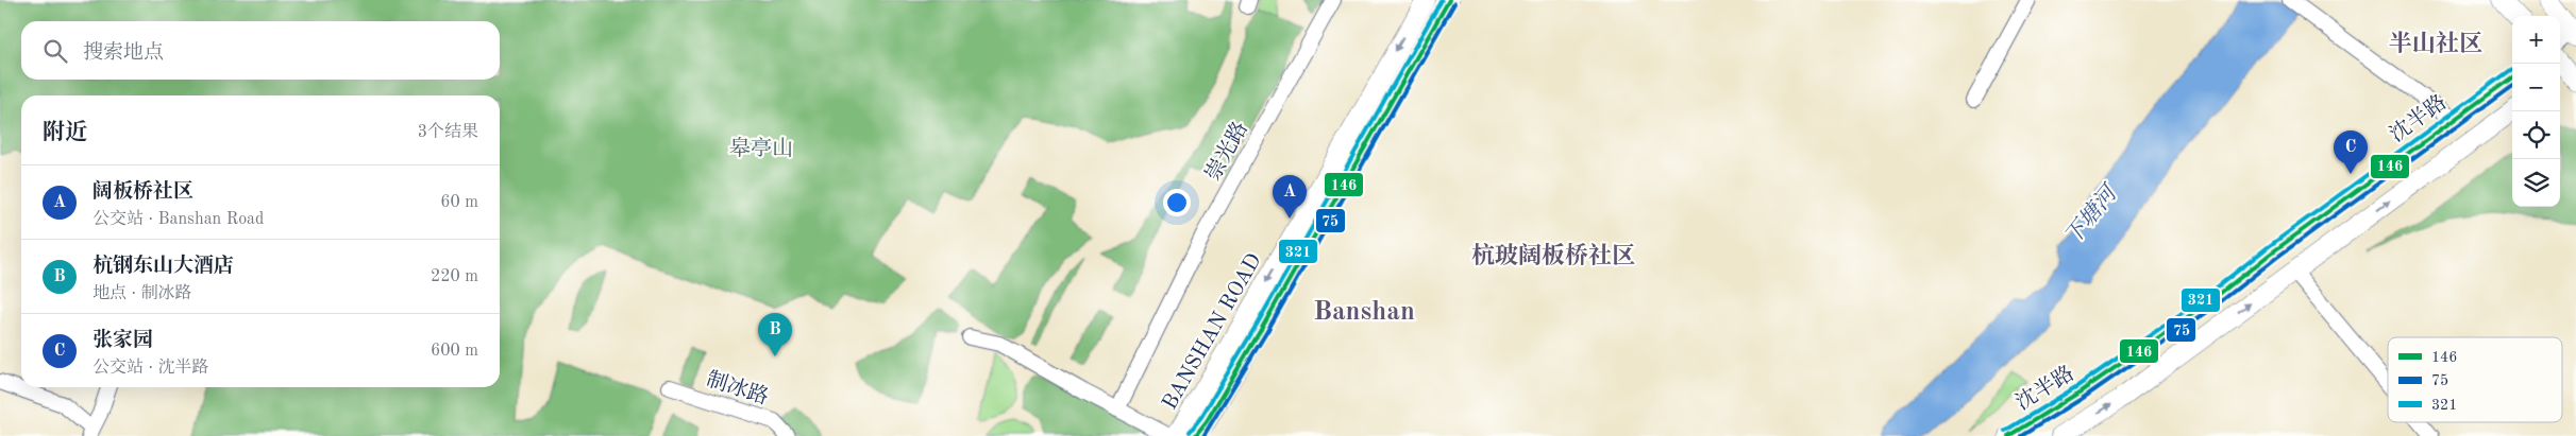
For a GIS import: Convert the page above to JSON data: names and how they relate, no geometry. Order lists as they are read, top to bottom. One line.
{"streets":{"main road":["沈半路","BANSHAN ROAD"],"street":["崇光路","制冰路"]},"districts":["半山社区","杭玻阔板桥社区","Banshan"],"water":["下塘河"],"parks":["皋亭山"],"lines":["transit line 146","transit line 321","transit line 75"],"legend":["146","75","321"],"page":{"map_buttons":["+","−"],"search":"搜索地点","heading":["附近","3个结果"],"pins":["C","A","B"],"list":[{"mark":"A","name":"阔板桥社区","note":"公交站 · Banshan Road","value":"60 m"},{"mark":"B","name":"杭钢东山大酒店","note":"地点 · 制冰路","value":"220 m"},{"mark":"C","name":"张家园","note":"公交站 · 沈半路","value":"600 m"}]}}
